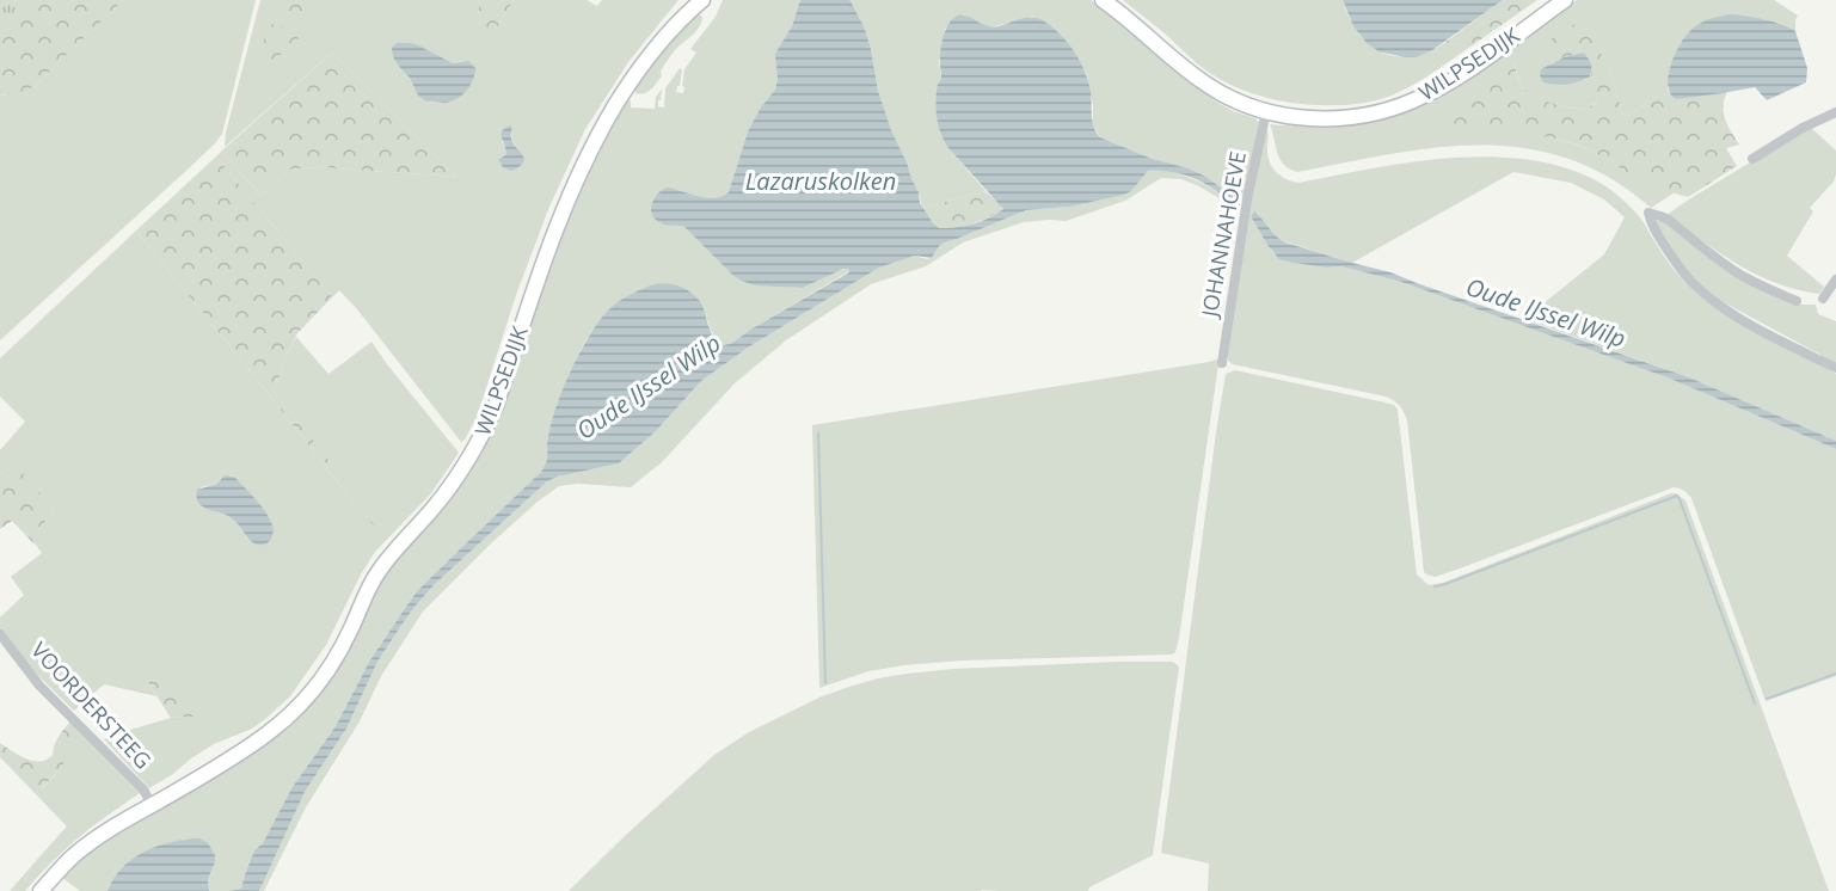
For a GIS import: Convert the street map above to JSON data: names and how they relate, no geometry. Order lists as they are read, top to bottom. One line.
{"streets":{"main road":["WILPSEDIJK"],"street":["JOHANNAHOEVE","VOORDERSTEEG"]},"crossings":[["WILPSEDIJK","JOHANNAHOEVE"],["WILPSEDIJK","VOORDERSTEEG"]],"water":["Lazaruskolken","Oude IJssel Wilp"]}
